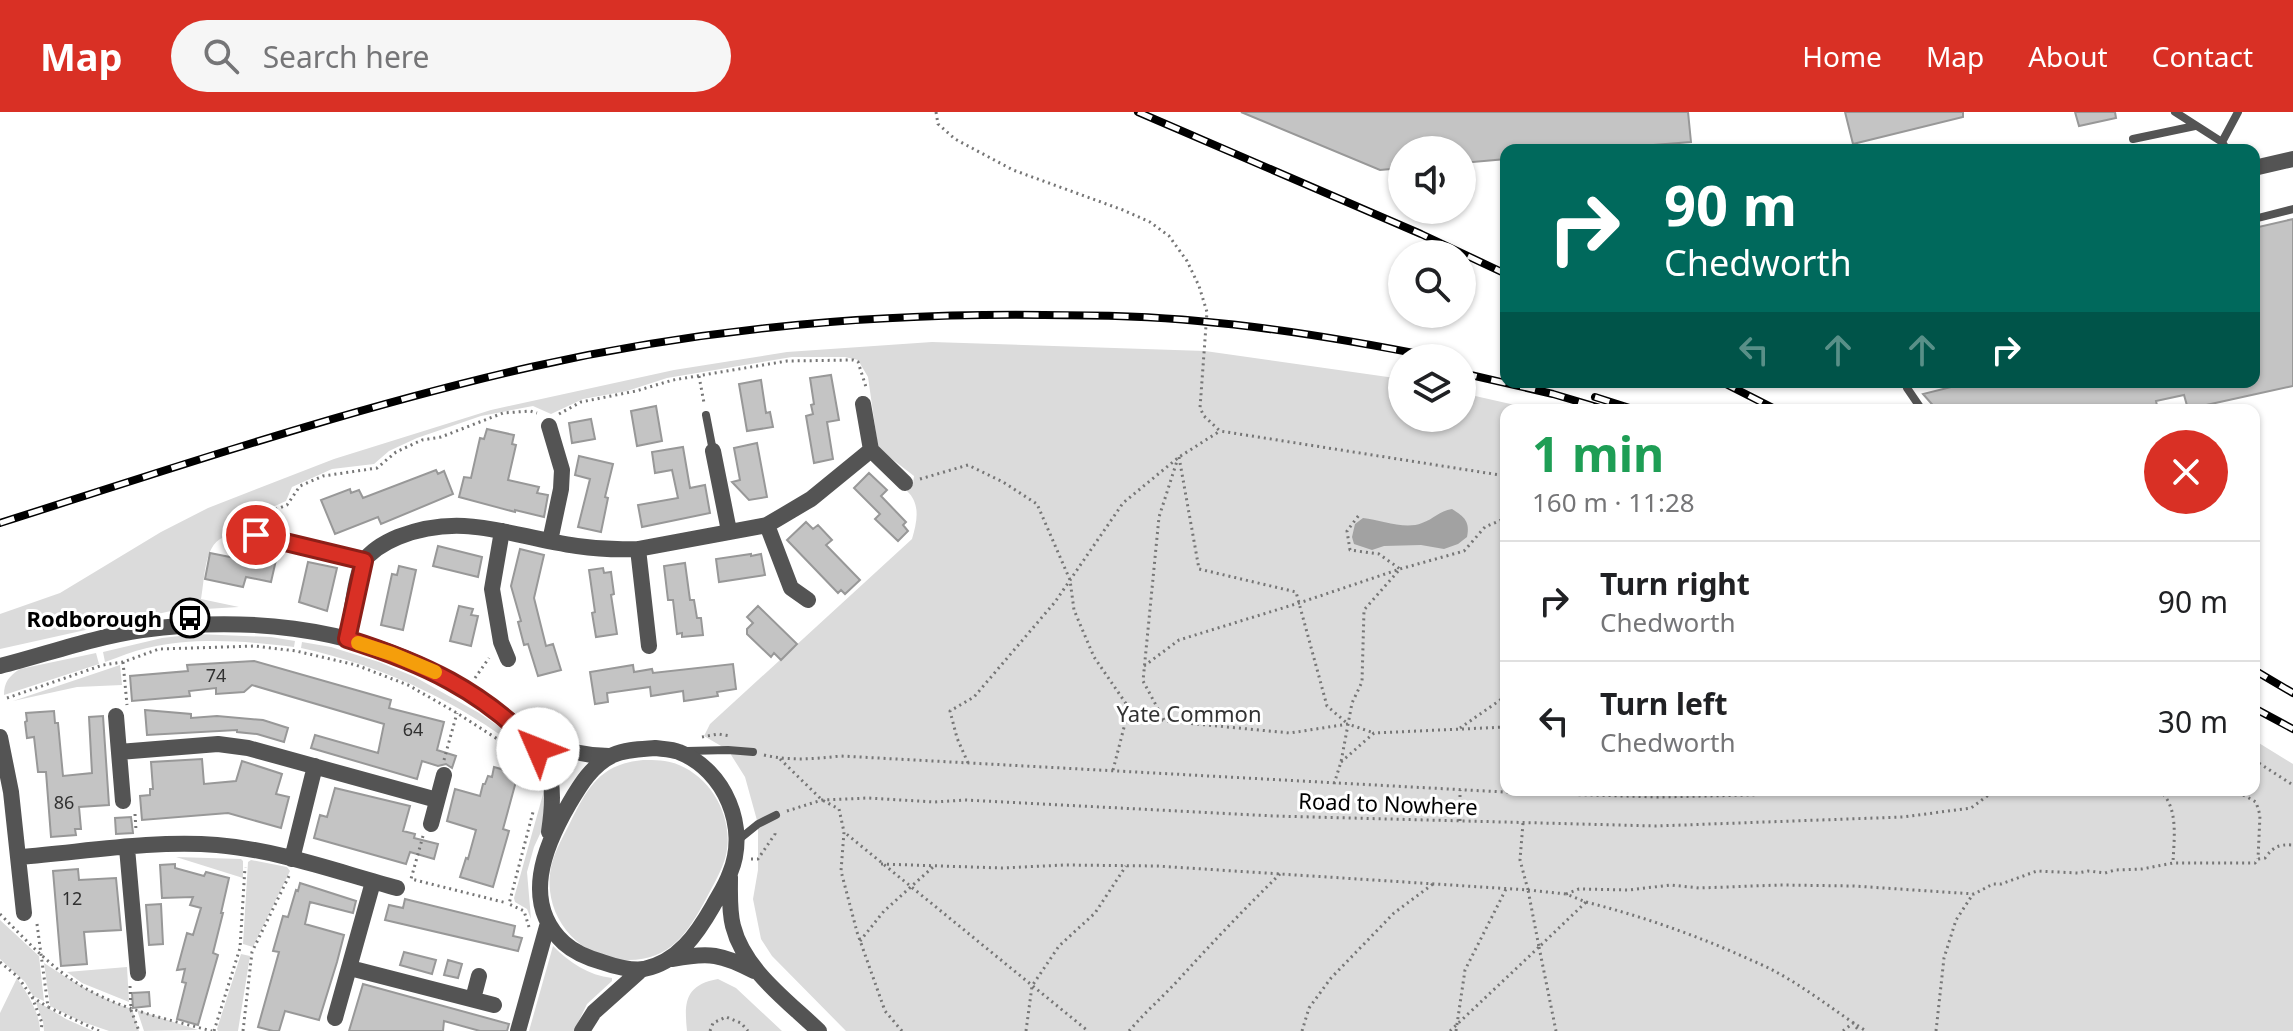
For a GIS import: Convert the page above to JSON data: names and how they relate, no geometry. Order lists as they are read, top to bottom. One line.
{"streets":{"path":["Road to Nowhere"]},"parks":["Yate Common"],"places":{"bus stop":["Rodborough"]},"house_numbers":["74","64","86","12"],"page":{"header":"Map","search":"Search here","nav":["Home","Map","About","Contact"],"turn":["90 m","Chedworth"],"heading":["1 min","160 m · 11:28"],"list":[{"name":"Turn right","note":"Chedworth","value":"90 m"},{"name":"Turn left","note":"Chedworth","value":"30 m"}]}}
